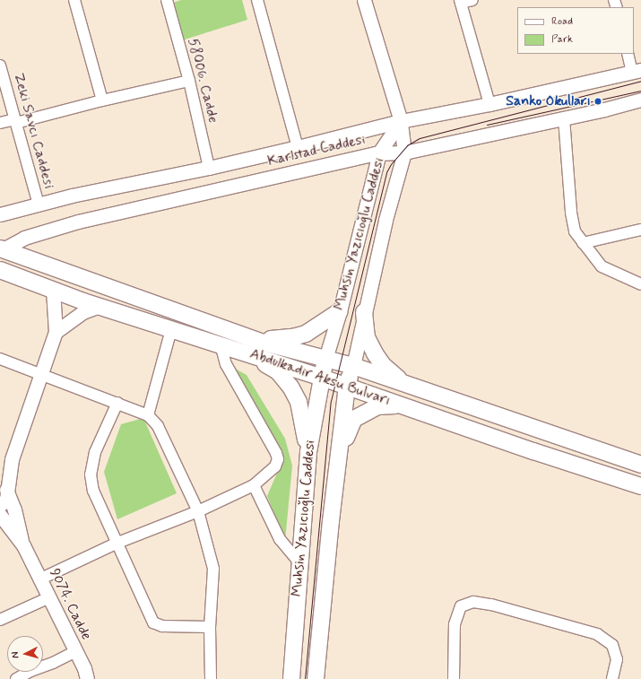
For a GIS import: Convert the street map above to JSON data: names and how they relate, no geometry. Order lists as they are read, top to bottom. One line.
{"streets":{"main road":["Muhsin Yazıcıoğlu Caddesi","Abdulkadir Aksu Bulvarı"],"street":["58006. Cadde","Zeki Savcı Caddesi","Karlstad Caddesi","9074. Cadde"]},"crossings":[["58006. Cadde","Karlstad Caddesi"],["Zeki Savcı Caddesi","Karlstad Caddesi"],["Karlstad Caddesi","Muhsin Yazıcıoğlu Caddesi"],["Karlstad Caddesi","Abdulkadir Aksu Bulvarı"],["Muhsin Yazıcıoğlu Caddesi","Abdulkadir Aksu Bulvarı"]],"places":["Sanko Okulları"],"legend":["Road","Park"],"north":"left"}
